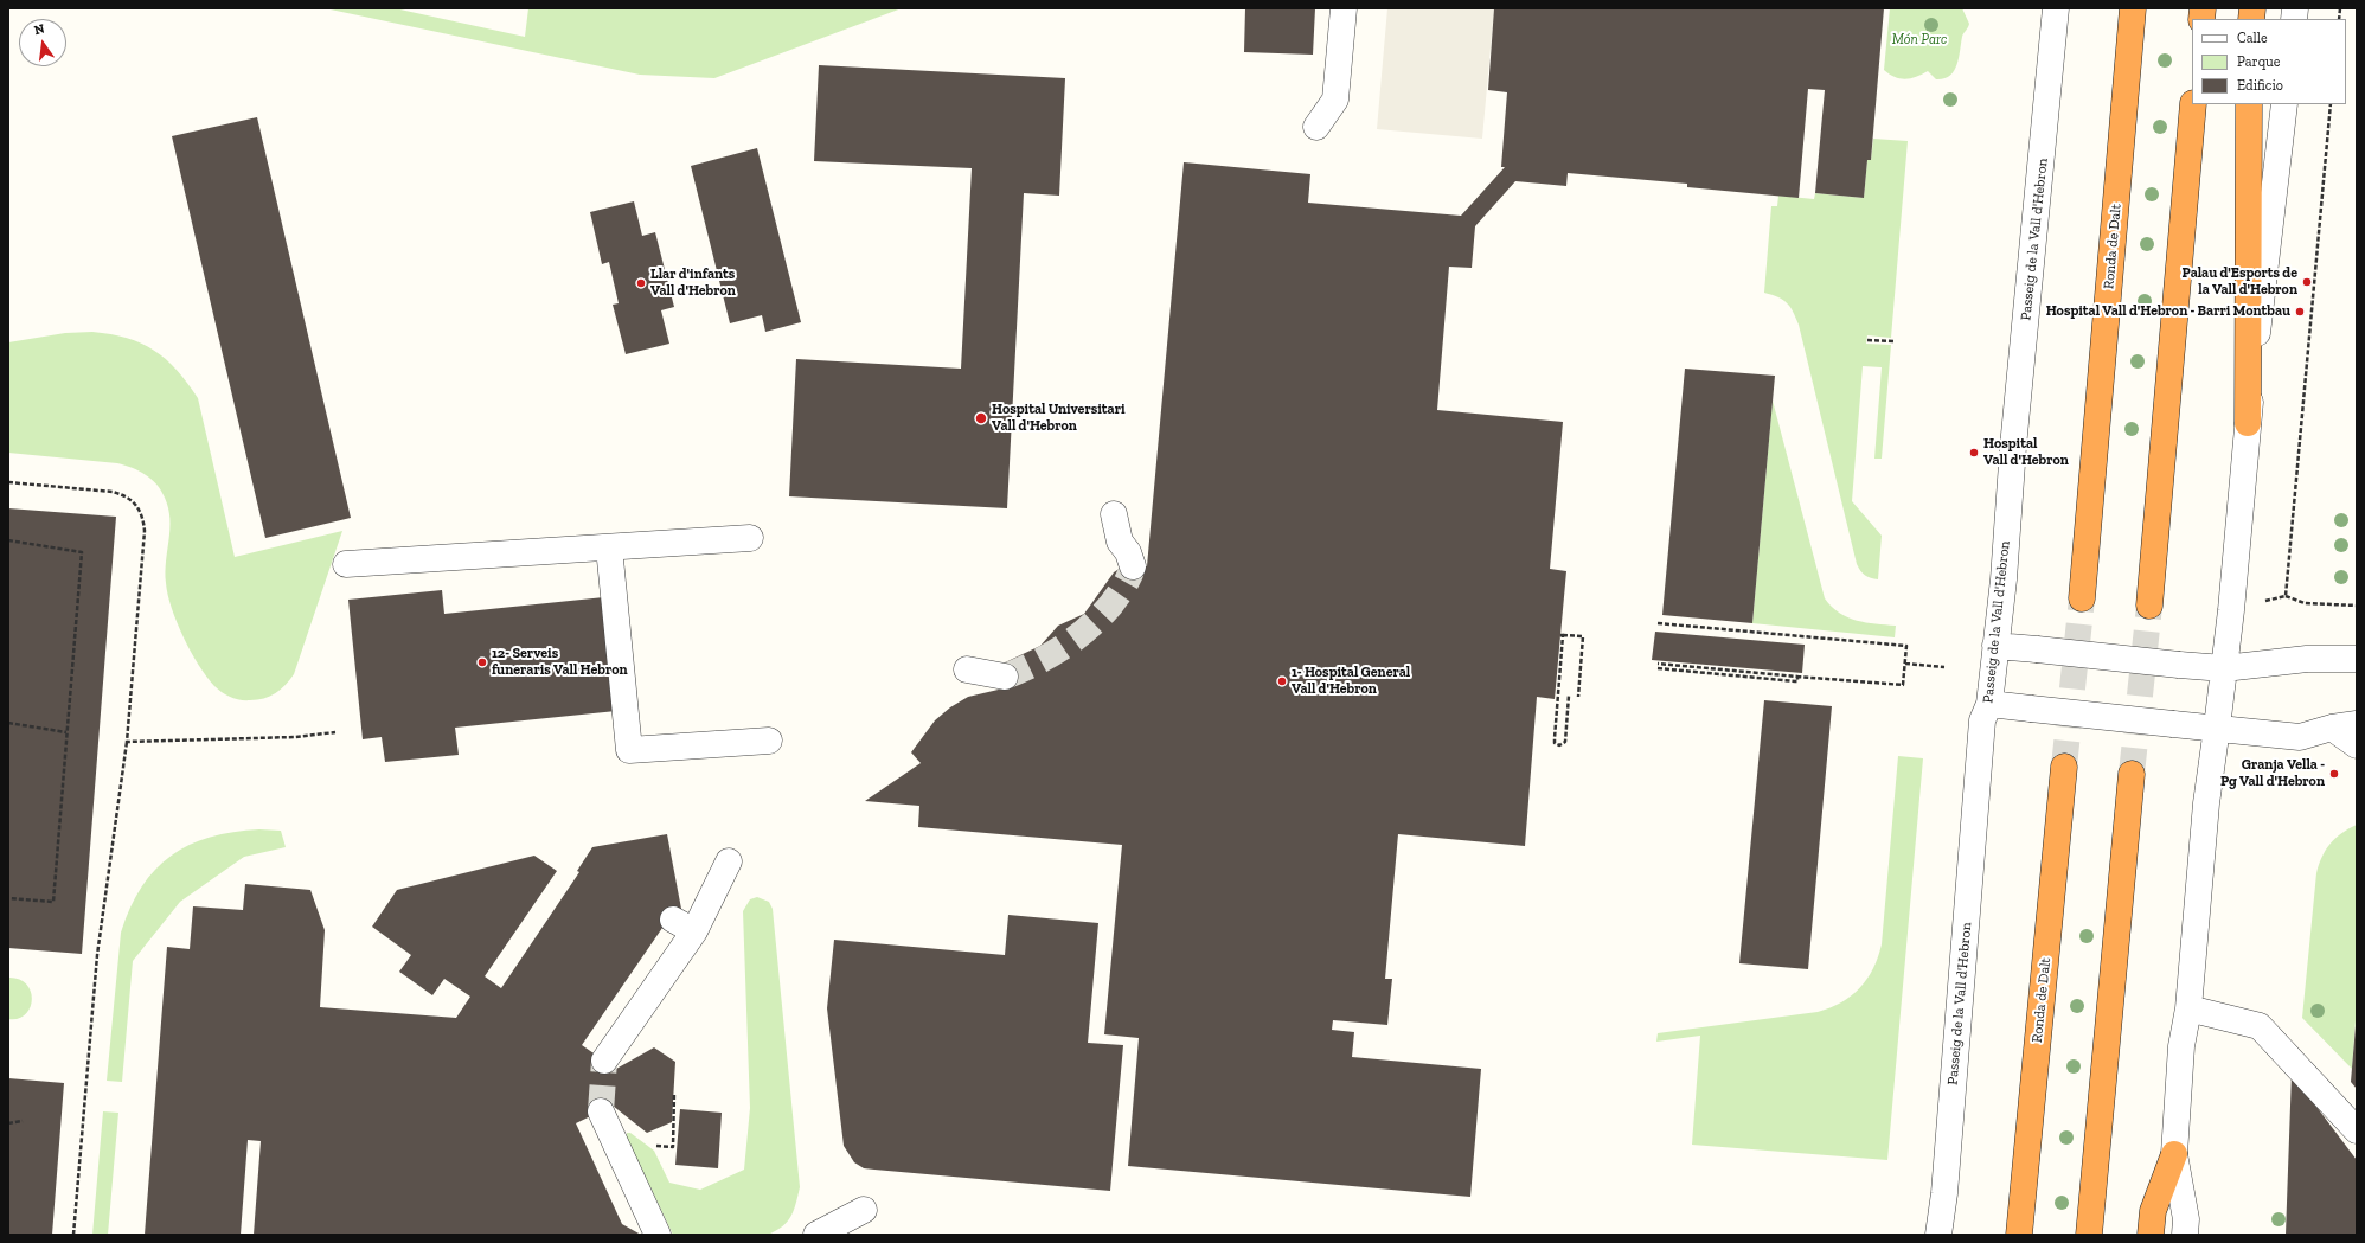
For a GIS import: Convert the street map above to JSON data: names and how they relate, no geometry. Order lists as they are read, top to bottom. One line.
{"streets":{"highway":["Ronda de Dalt"],"street":["Passeig de la Vall d'Hebron"]},"parks":["Món Parc"],"places":["Palau d'Esports de la Vall d'Hebron","Llar d'infants Vall d'Hebron","Hospital Vall d'Hebron - Barri Montbau","Hospital Universitari Vall d'Hebron","Hospital Vall d'Hebron","12- Serveis funeraris Vall Hebron","1- Hospital General Vall d'Hebron","Granja Vella - Pg Vall d'Hebron"],"legend":["Calle","Parque","Edificio"],"north":"top"}
